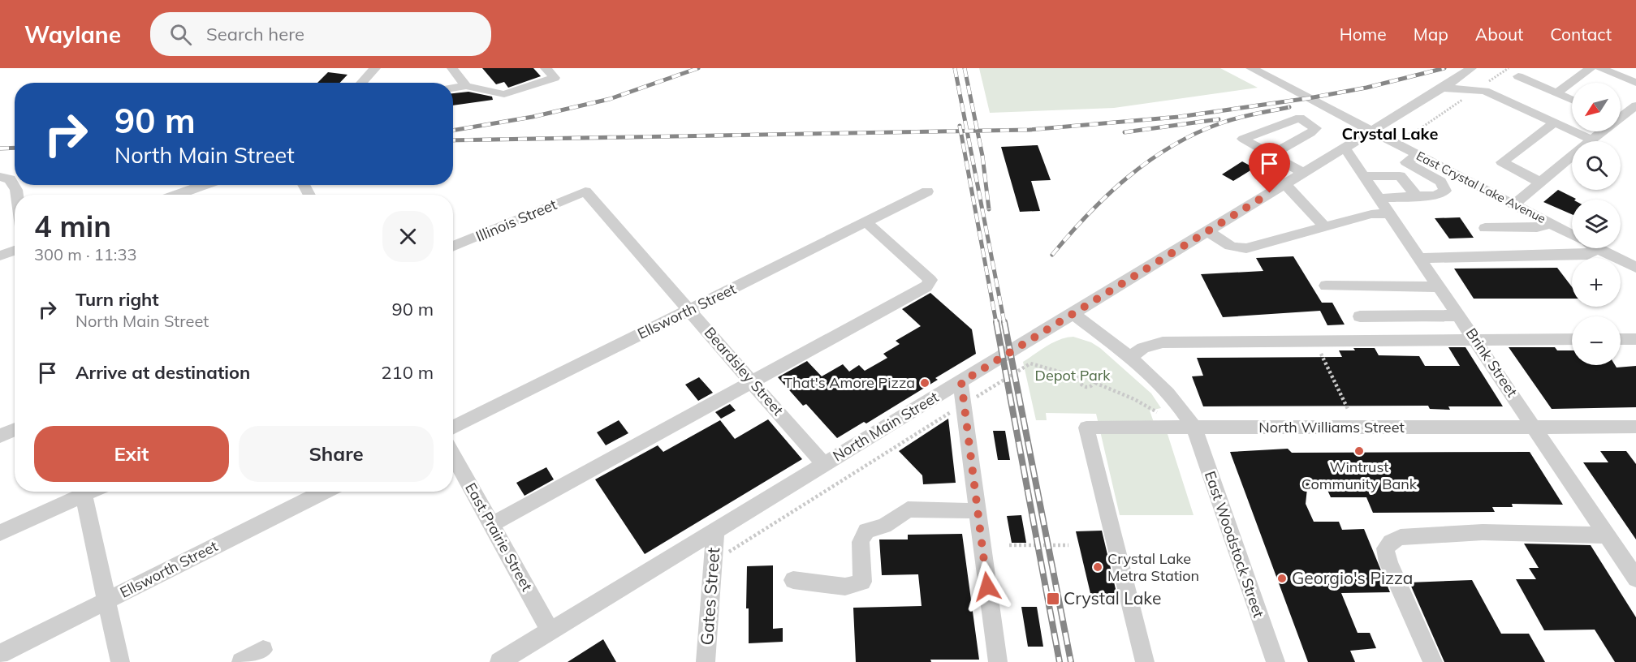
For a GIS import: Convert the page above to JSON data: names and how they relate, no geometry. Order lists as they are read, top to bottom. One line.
{"streets":{"street":["East Crystal Lake Avenue","Illinois Street","Ellsworth Street","Brink Street","Beardsley Street","North Main Street","North Williams Street","East Prairie Street","East Woodstock Street","Gates Street"]},"crossings":[["East Crystal Lake Avenue","North Main Street"],["Illinois Street","Beardsley Street"],["Ellsworth Street","Beardsley Street"],["Brink Street","North Main Street"],["Brink Street","North Williams Street"],["Beardsley Street","North Main Street"],["North Main Street","East Prairie Street"],["North Main Street","Gates Street"],["North Williams Street","East Woodstock Street"]],"districts":["Crystal Lake"],"parks":["Depot Park"],"places":{"other":["That's Amore Pizza","Wintrust Community Bank","Crystal Lake Metra Station","Georgio's Pizza"],"transit":["Crystal Lake"]},"north":"bottom left","page":{"header":"Waylane","search":"Search here","nav":["Home","Map","About","Contact"],"map_buttons":["+","−"],"turn":["90 m","North Main Street"],"heading":["4 min","300 m · 11:33"],"list":[{"name":"Turn right","note":"North Main Street","value":"90 m"},{"name":"Arrive at destination","value":"210 m"}],"buttons":["Exit","Share"]}}
